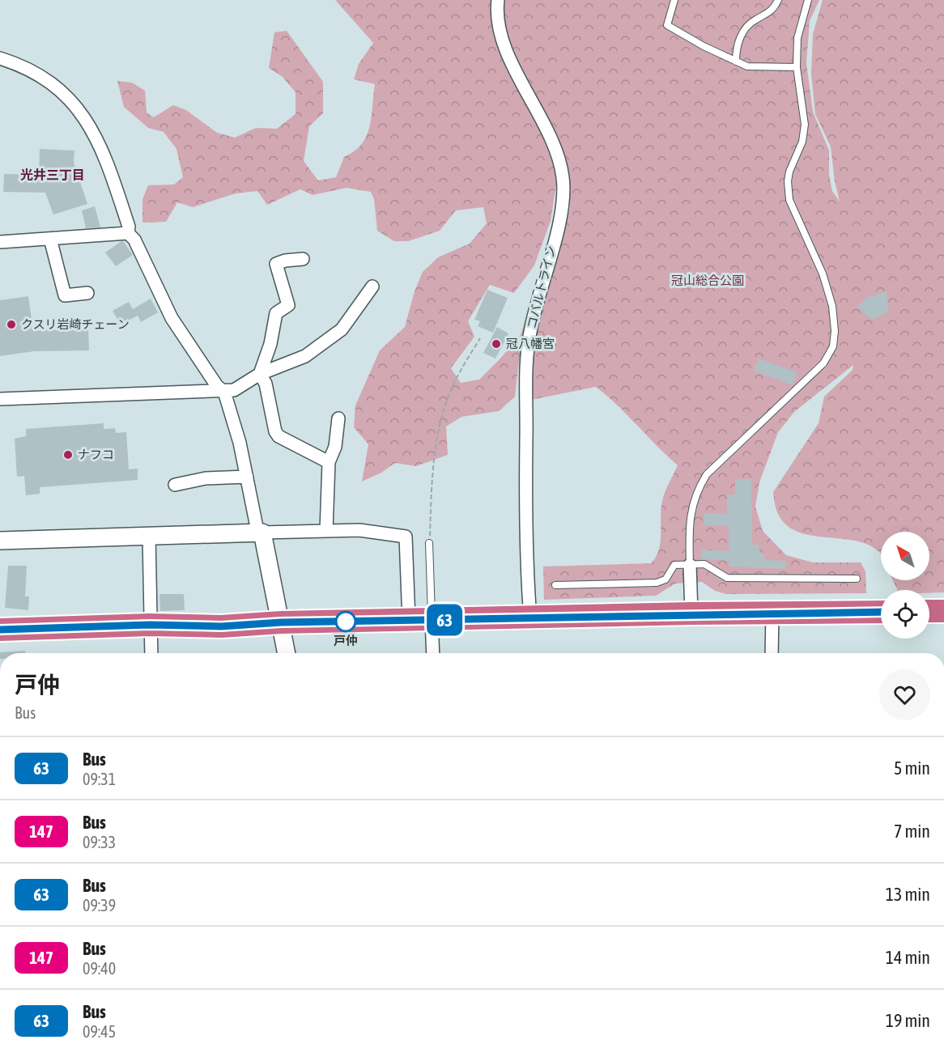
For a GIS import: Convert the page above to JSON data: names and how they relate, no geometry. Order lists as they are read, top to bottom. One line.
{"streets":{"street":["コバルトライン"]},"districts":["光井三丁目"],"parks":["冠山総合公園"],"places":["クスリ岩崎チェーン","冠八幡宮","ナフコ","戸仲"],"lines":["bus line 63"],"north":"top left","page":{"on_map":"63","heading":["戸仲","Bus"],"list":[{"mark":"63","name":"Bus","note":"09:31","value":"5 min"},{"mark":"147","name":"Bus","note":"09:33","value":"7 min"},{"mark":"63","name":"Bus","note":"09:39","value":"13 min"},{"mark":"147","name":"Bus","note":"09:40","value":"14 min"},{"mark":"63","name":"Bus","note":"09:45","value":"19 min"}]}}
